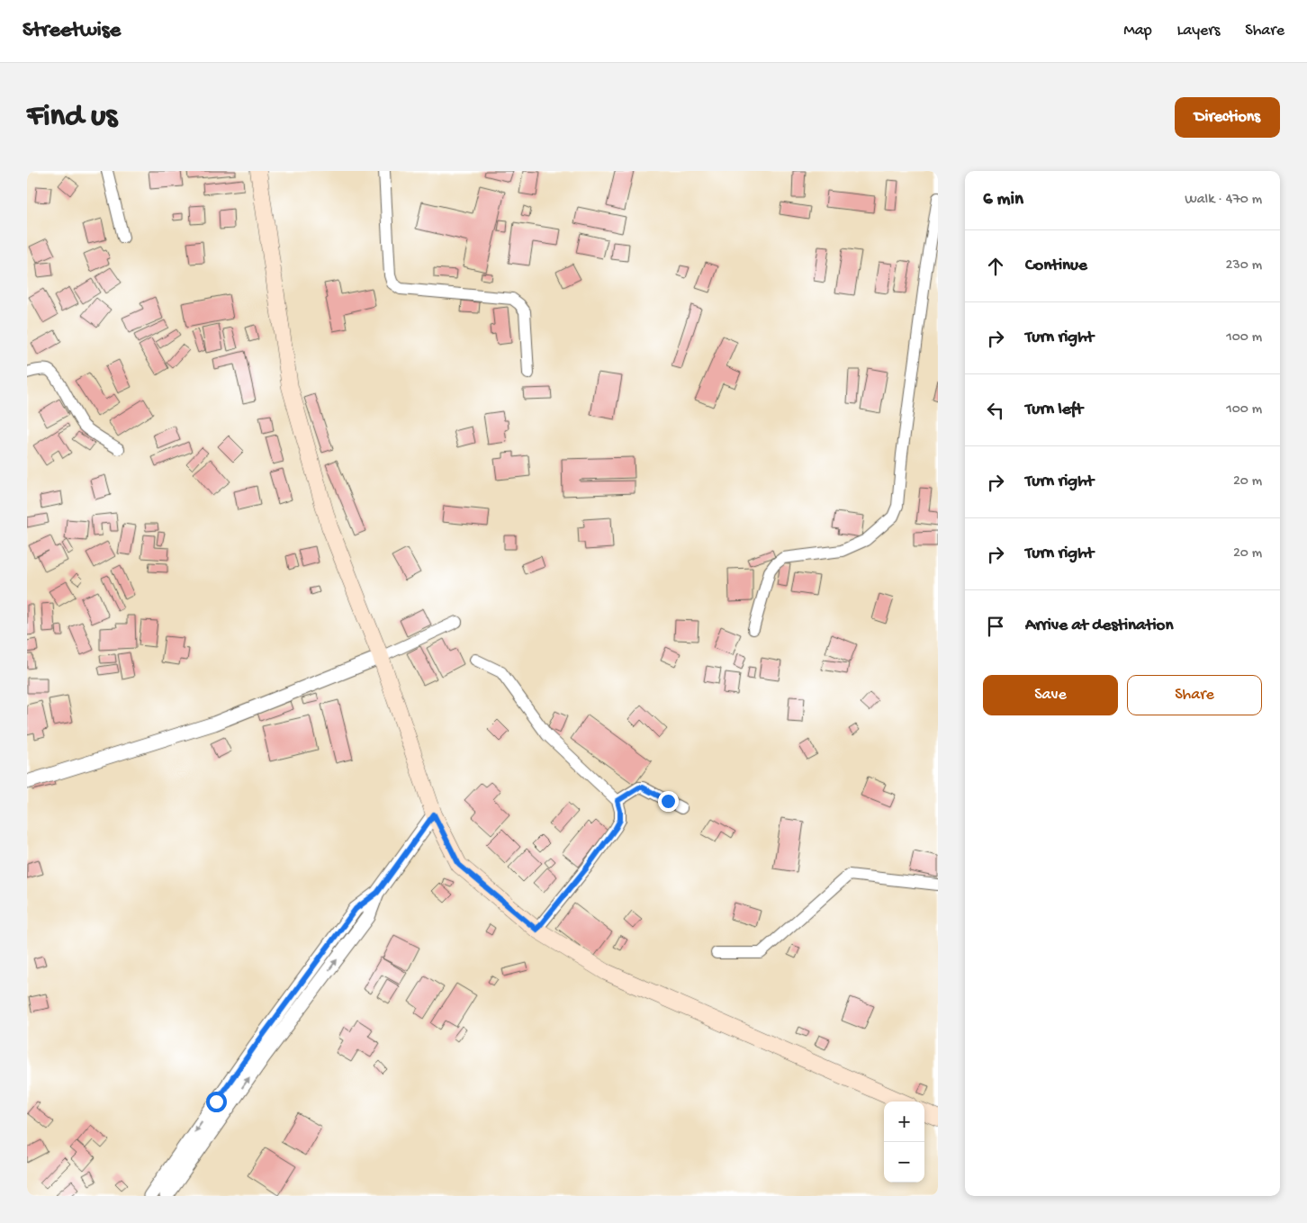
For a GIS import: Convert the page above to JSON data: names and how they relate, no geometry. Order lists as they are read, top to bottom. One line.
{"page":{"header":"Streetwise","nav":["Map","Layers","Share"],"buttons":["Directions",["Save","Share"]],"title":"Find us","heading":["6 min","Walk · 470 m"],"list":[["Continue","230 m"],["Turn right","100 m"],["Turn left","100 m"],["Turn right","20 m"],["Turn right","20 m"],"Arrive at destination"],"map_buttons":["+","−"]}}
